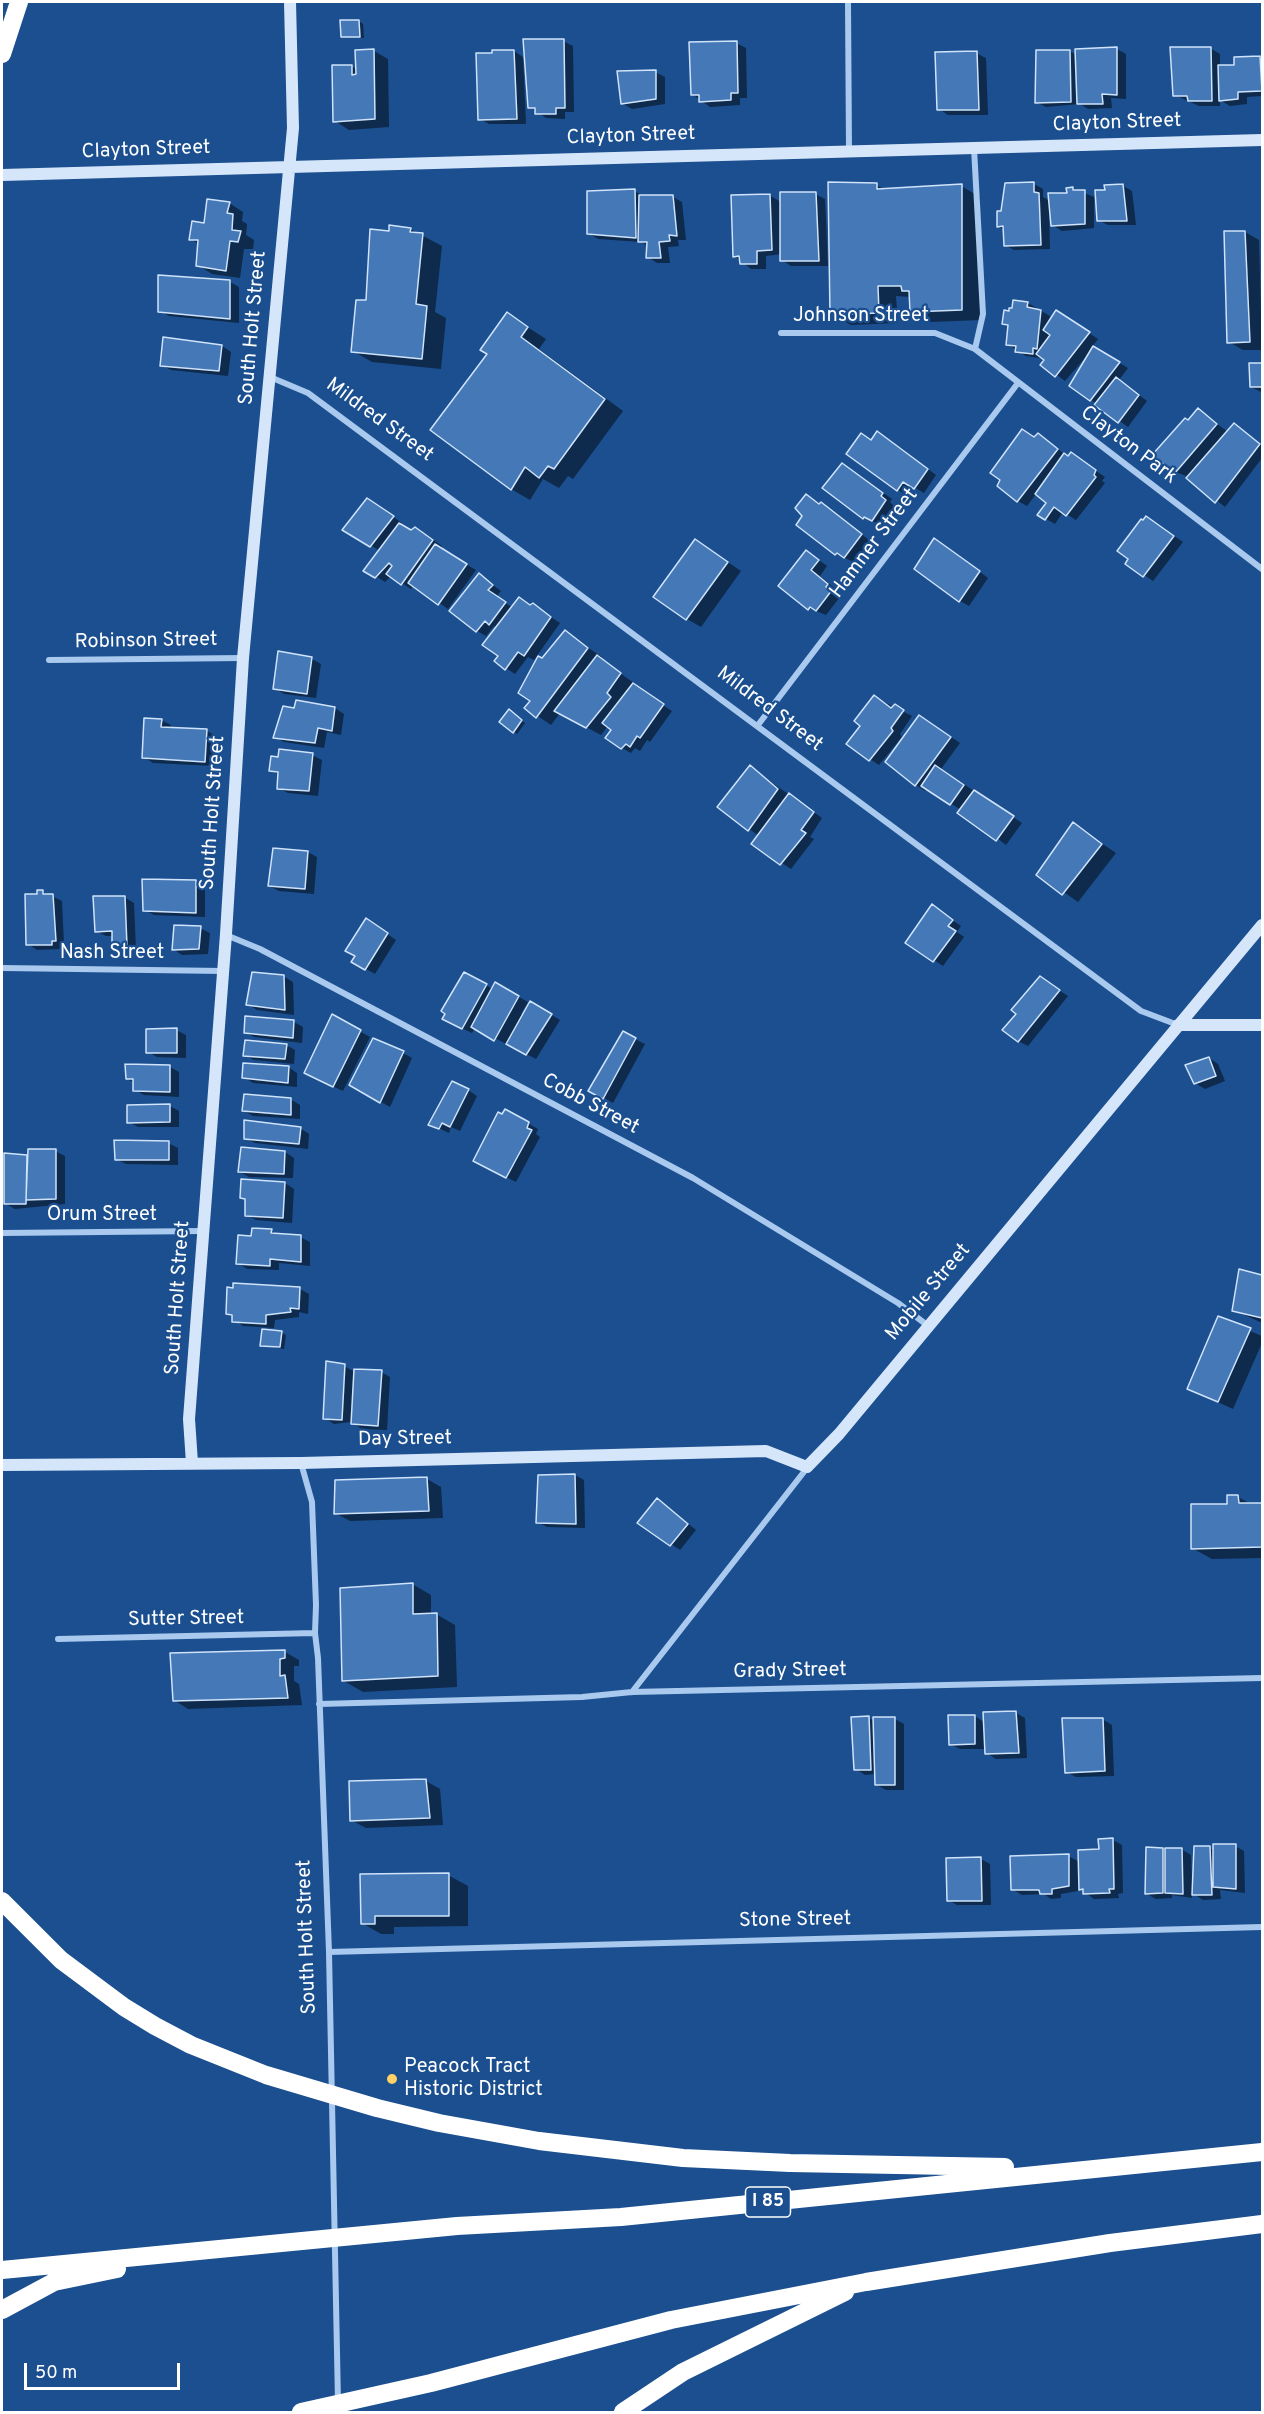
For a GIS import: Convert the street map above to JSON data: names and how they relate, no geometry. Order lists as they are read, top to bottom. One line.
{"streets":{"highway":["I 85"],"street":["Clayton Street","Johnson Street","South Holt Street","Mildred Street","Clayton Park","Hamner Street","Robinson Street","Nash Street","Cobb Street","Orum Street","Mobile Street","Day Street","Sutter Street","Grady Street","Stone Street"]},"crossings":[["Clayton Street","South Holt Street"],["Johnson Street","Clayton Park"],["South Holt Street","Mildred Street"],["South Holt Street","Robinson Street"],["South Holt Street","Nash Street"],["South Holt Street","Cobb Street"],["South Holt Street","Orum Street"],["South Holt Street","Day Street"],["South Holt Street","Sutter Street"],["South Holt Street","Grady Street"],["South Holt Street","Stone Street"],["Mildred Street","Hamner Street"],["Mildred Street","Mobile Street"],["Clayton Park","Hamner Street"],["Cobb Street","Mobile Street"],["Mobile Street","Day Street"],["Mobile Street","Grady Street"]],"places":["Peacock Tract Historic District"],"scale_bar":"50 m"}
